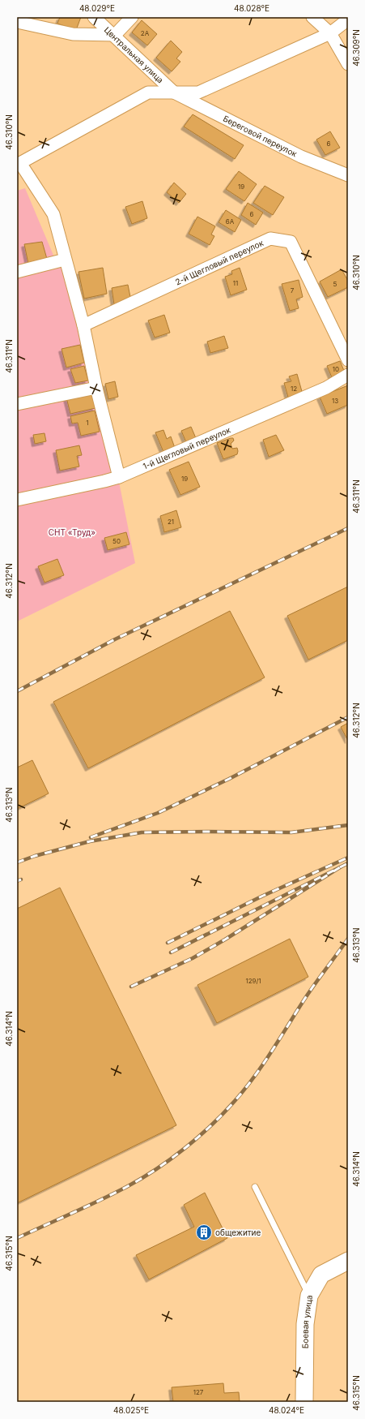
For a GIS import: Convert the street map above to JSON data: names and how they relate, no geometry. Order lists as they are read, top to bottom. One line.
{"streets":{"main road":["Боевая улица"],"street":["Центральная улица","Береговой переулок","2-й Щегловый переулок","1-й Щегловый переулок"]},"crossings":[["Центральная улица","Береговой переулок"]],"parks":["СНТ «Труд»"],"places":{"building":["общежитие"]},"house_numbers":["2А","6","19","6","6А","11","5","7","10","12","13","1","19","21","50","129/1","127"],"coordinates":["48.029°E","48.028°E","46.309°N","46.310°N","46.311°N","46.312°N","46.313°N","46.314°N","46.315°N","48.025°E","48.024°E"]}
